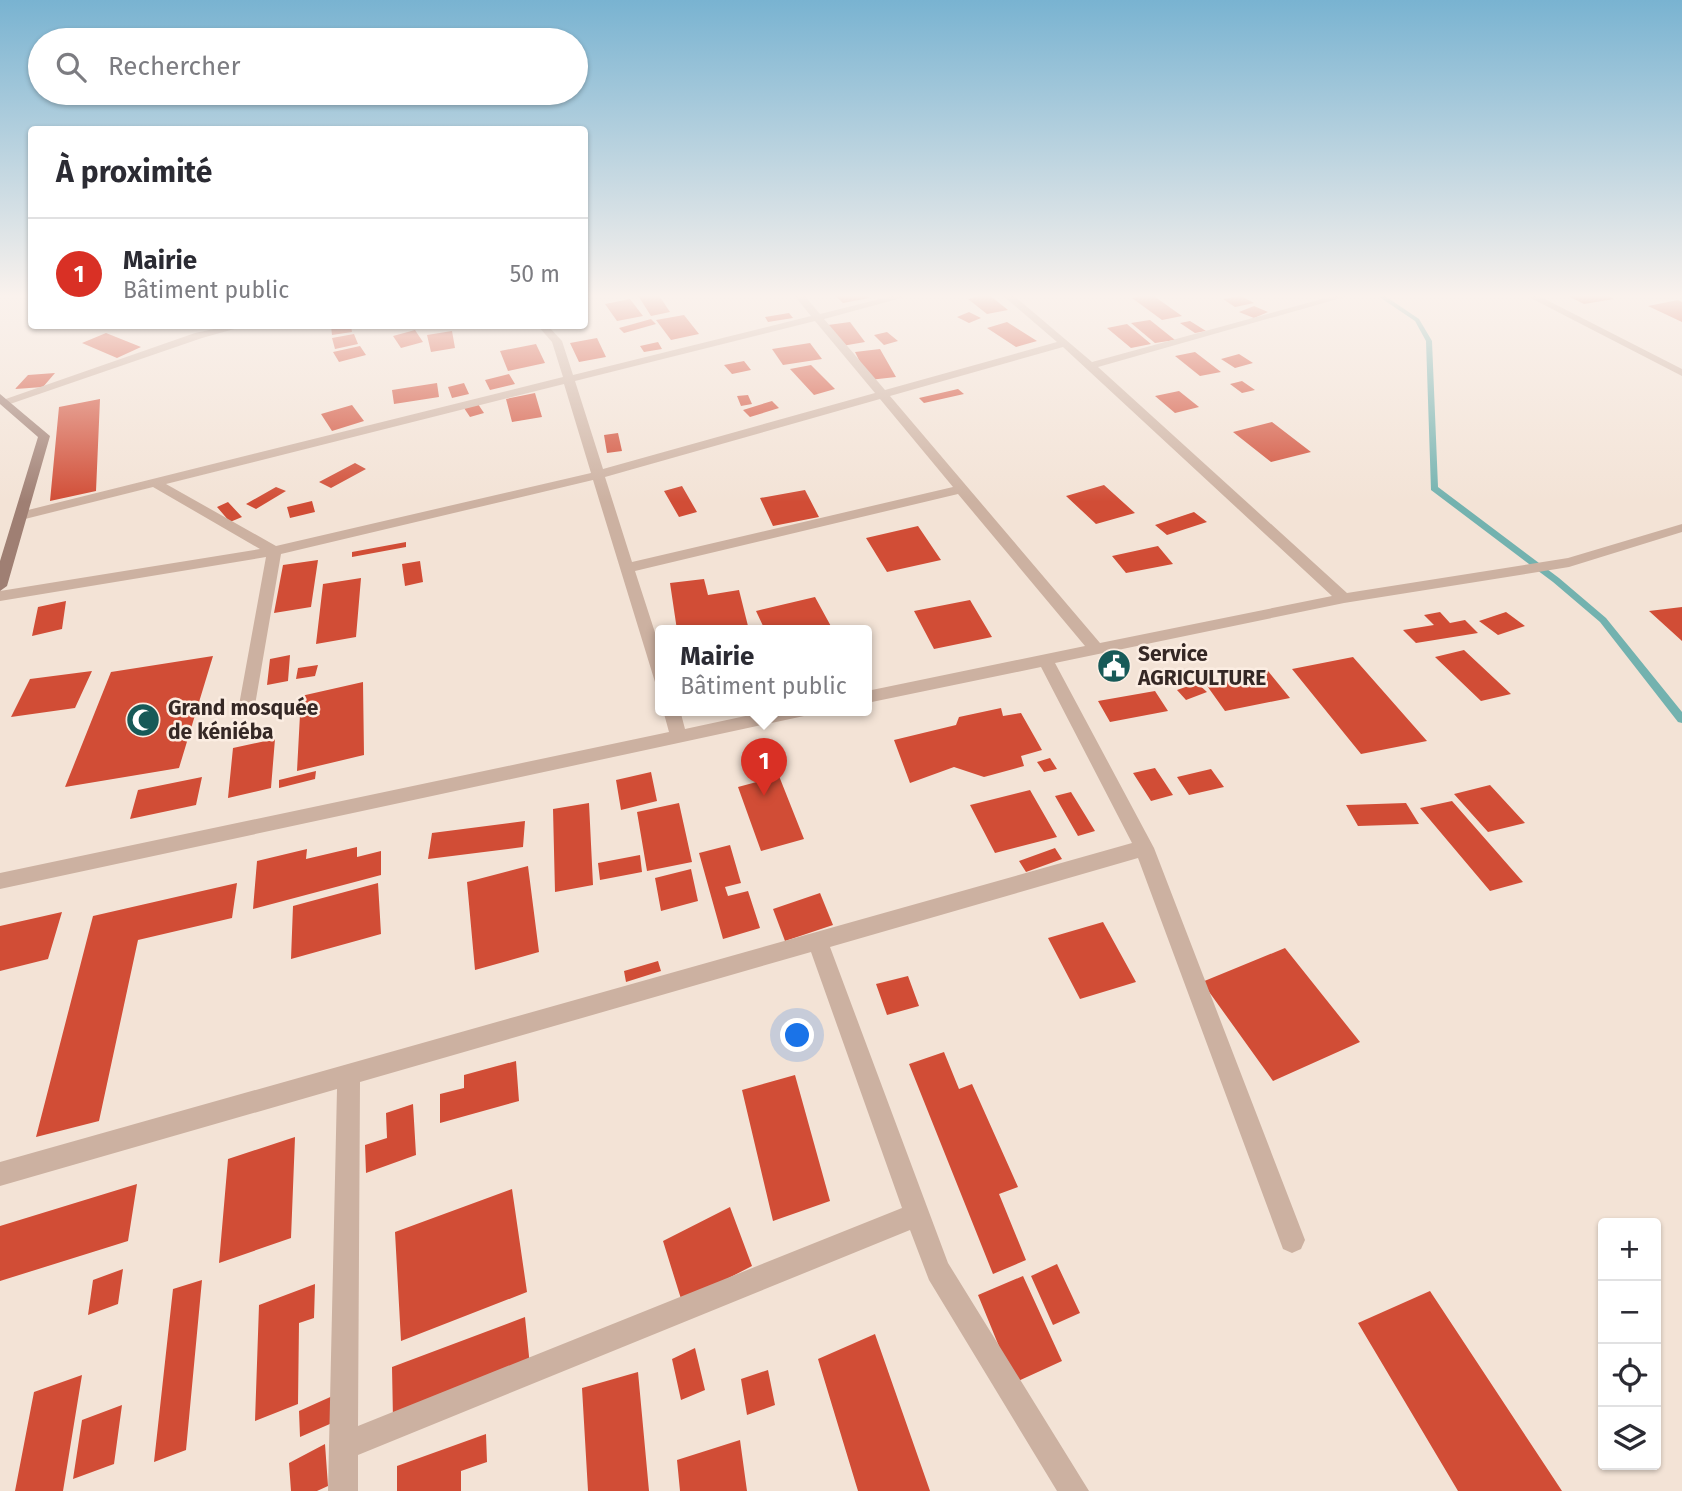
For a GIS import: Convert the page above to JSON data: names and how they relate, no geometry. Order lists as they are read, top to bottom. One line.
{"places":{"public building":["Service AGRICULTURE"],"mosque":["Grand mosquée de kéniéba"]},"page":{"search":"Rechercher","heading":"À proximité","list":[{"mark":"1","name":"Mairie","note":"Bâtiment public","value":"50 m"}],"popup":["Mairie","Bâtiment public"],"pins":"1","map_buttons":["+","−"]}}
